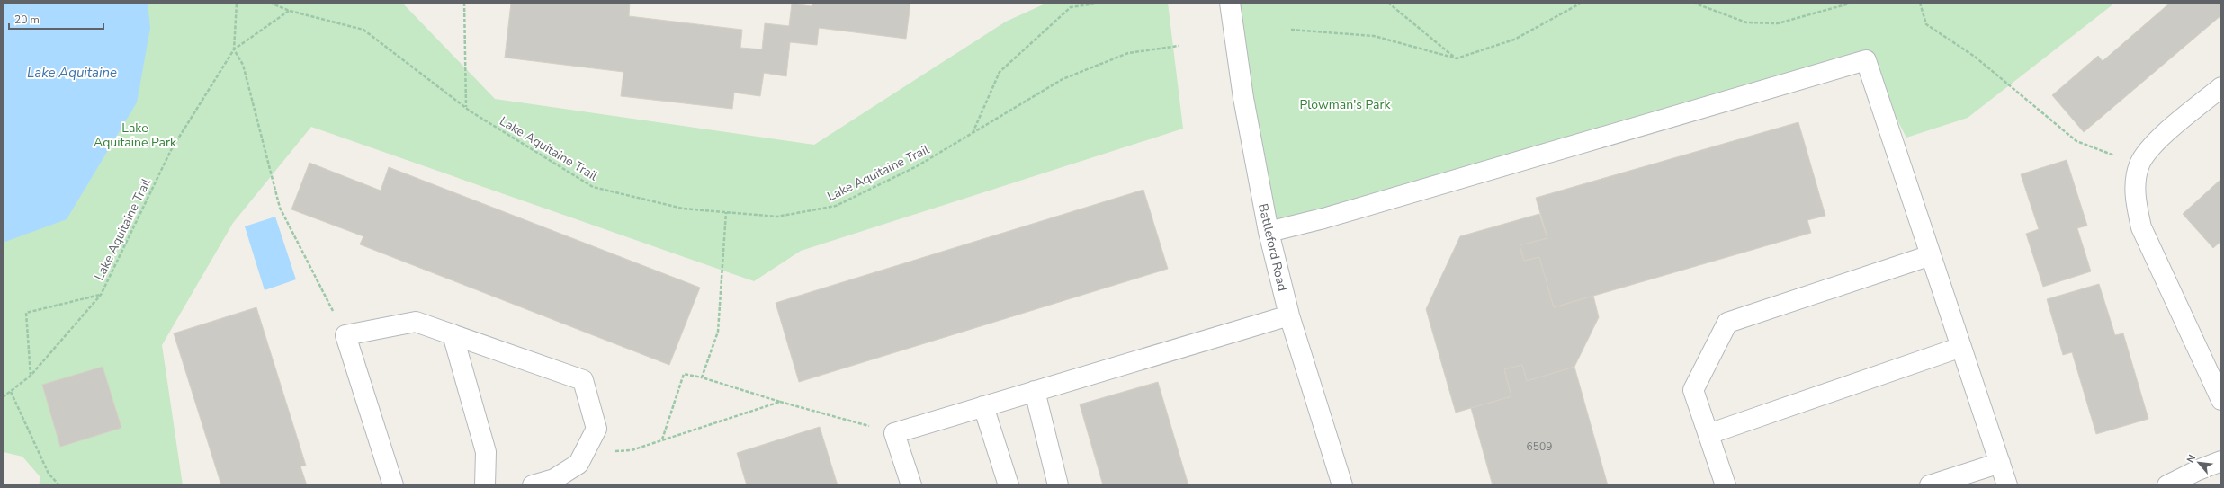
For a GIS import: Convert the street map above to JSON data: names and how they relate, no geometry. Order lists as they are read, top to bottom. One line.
{"streets":{"street":["Battleford Road"],"path":["Lake Aquitaine Trail"]},"water":["Lake Aquitaine"],"parks":["Plowman's Park","Lake Aquitaine Park"],"house_numbers":["6509"],"scale_bar":"20 m","north":"top left"}
